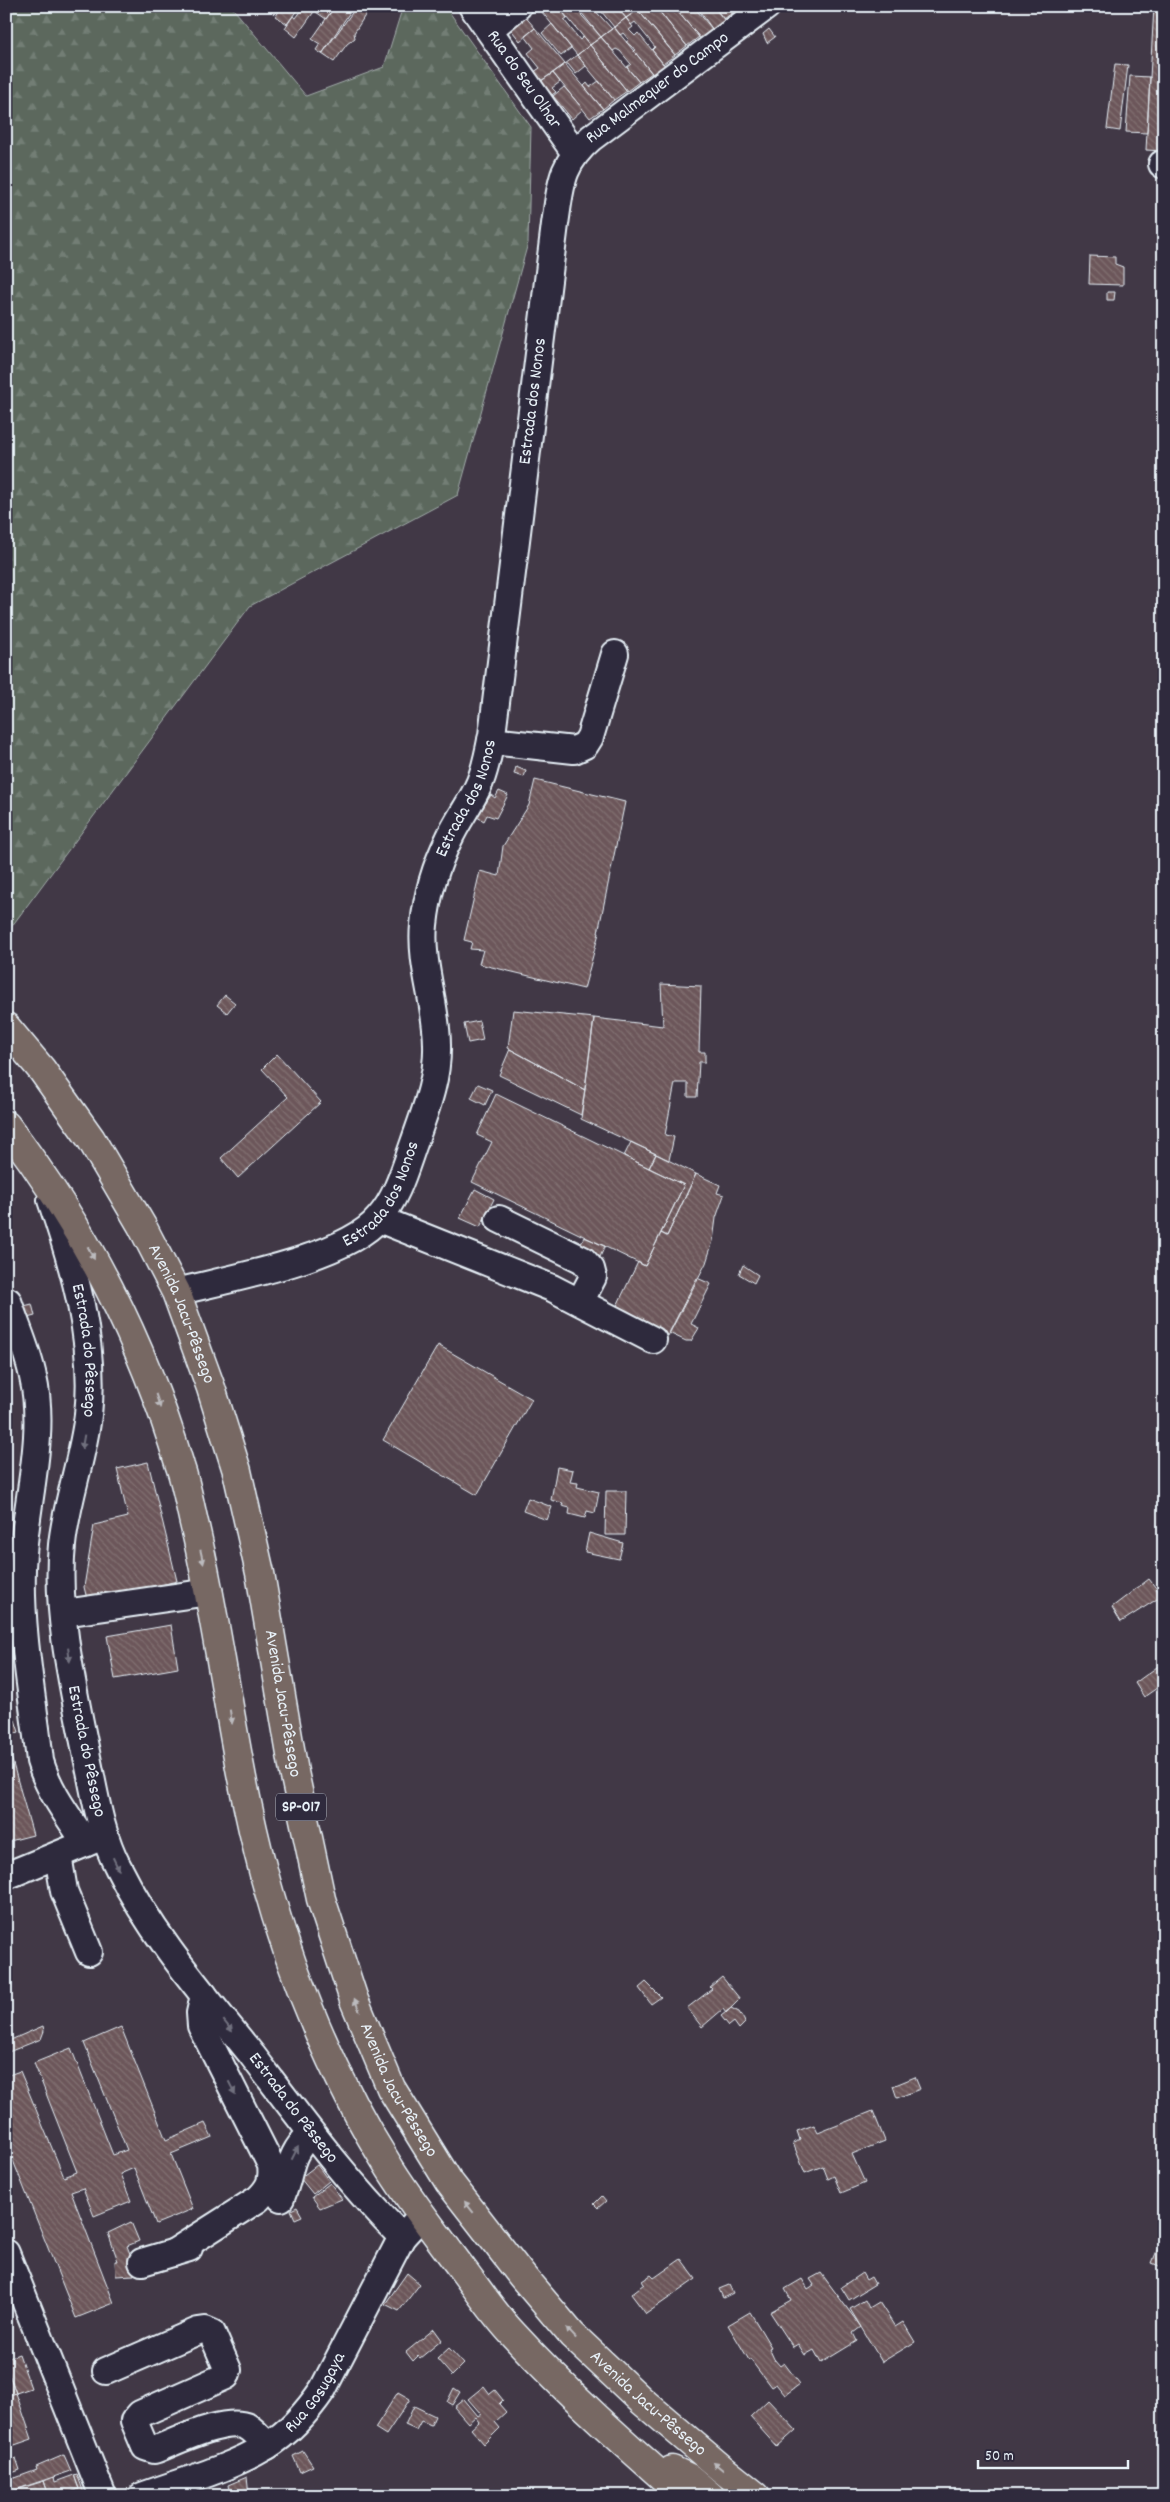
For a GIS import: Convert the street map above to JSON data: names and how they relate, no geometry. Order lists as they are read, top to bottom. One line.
{"streets":{"highway":["Avenida Jacu-Pêssego","SP-017"],"street":["Rua do Seu Olhar","Rua Malmequer do Campo","Estrada dos Nonos","Estrada do Pêssego","Rua Gosugaya"]},"crossings":[["Rua do Seu Olhar","Rua Malmequer do Campo"],["Rua do Seu Olhar","Estrada dos Nonos"],["Rua Malmequer do Campo","Estrada dos Nonos"],["Estrada dos Nonos","Avenida Jacu-Pêssego"],["Estrada do Pêssego","SP-017"],["Estrada do Pêssego","Rua Gosugaya"],["SP-017","Rua Gosugaya"]],"scale_bar":"50 m"}
